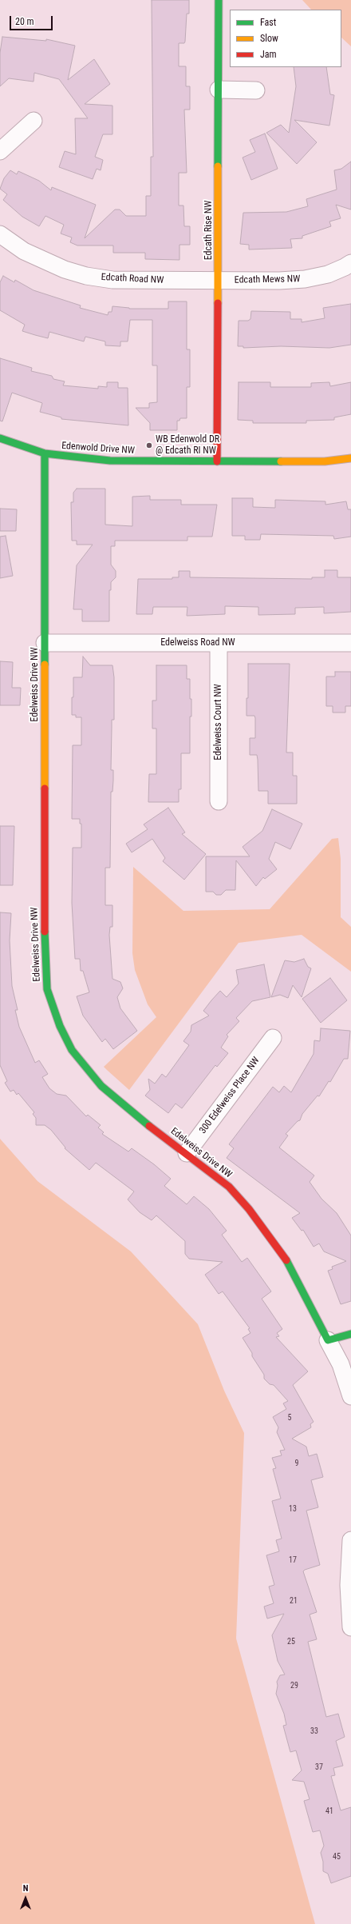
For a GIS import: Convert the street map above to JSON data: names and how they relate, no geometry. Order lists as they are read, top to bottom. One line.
{"streets":{"street":["Edcath Rise NW","Edcath Road NW","Edcath Mews NW","Edenwold Drive NW","Edelweiss Road NW","Edelweiss Drive NW","Edelweiss Court NW","300 Edelweiss Place NW"]},"crossings":[["Edcath Rise NW","Edcath Road NW"],["Edcath Rise NW","Edcath Mews NW"],["Edcath Rise NW","Edenwold Drive NW"],["Edcath Road NW","Edcath Mews NW"],["Edenwold Drive NW","Edelweiss Drive NW"],["Edelweiss Road NW","Edelweiss Drive NW"],["Edelweiss Road NW","Edelweiss Court NW"],["Edelweiss Drive NW","300 Edelweiss Place NW"]],"places":["WB Edenwold DR @ Edcath RI NW"],"house_numbers":["5","9","13","17","21","25","29","33","37","41","45"],"legend":["Fast","Slow","Jam"],"scale_bar":"20 m","north":"top"}
